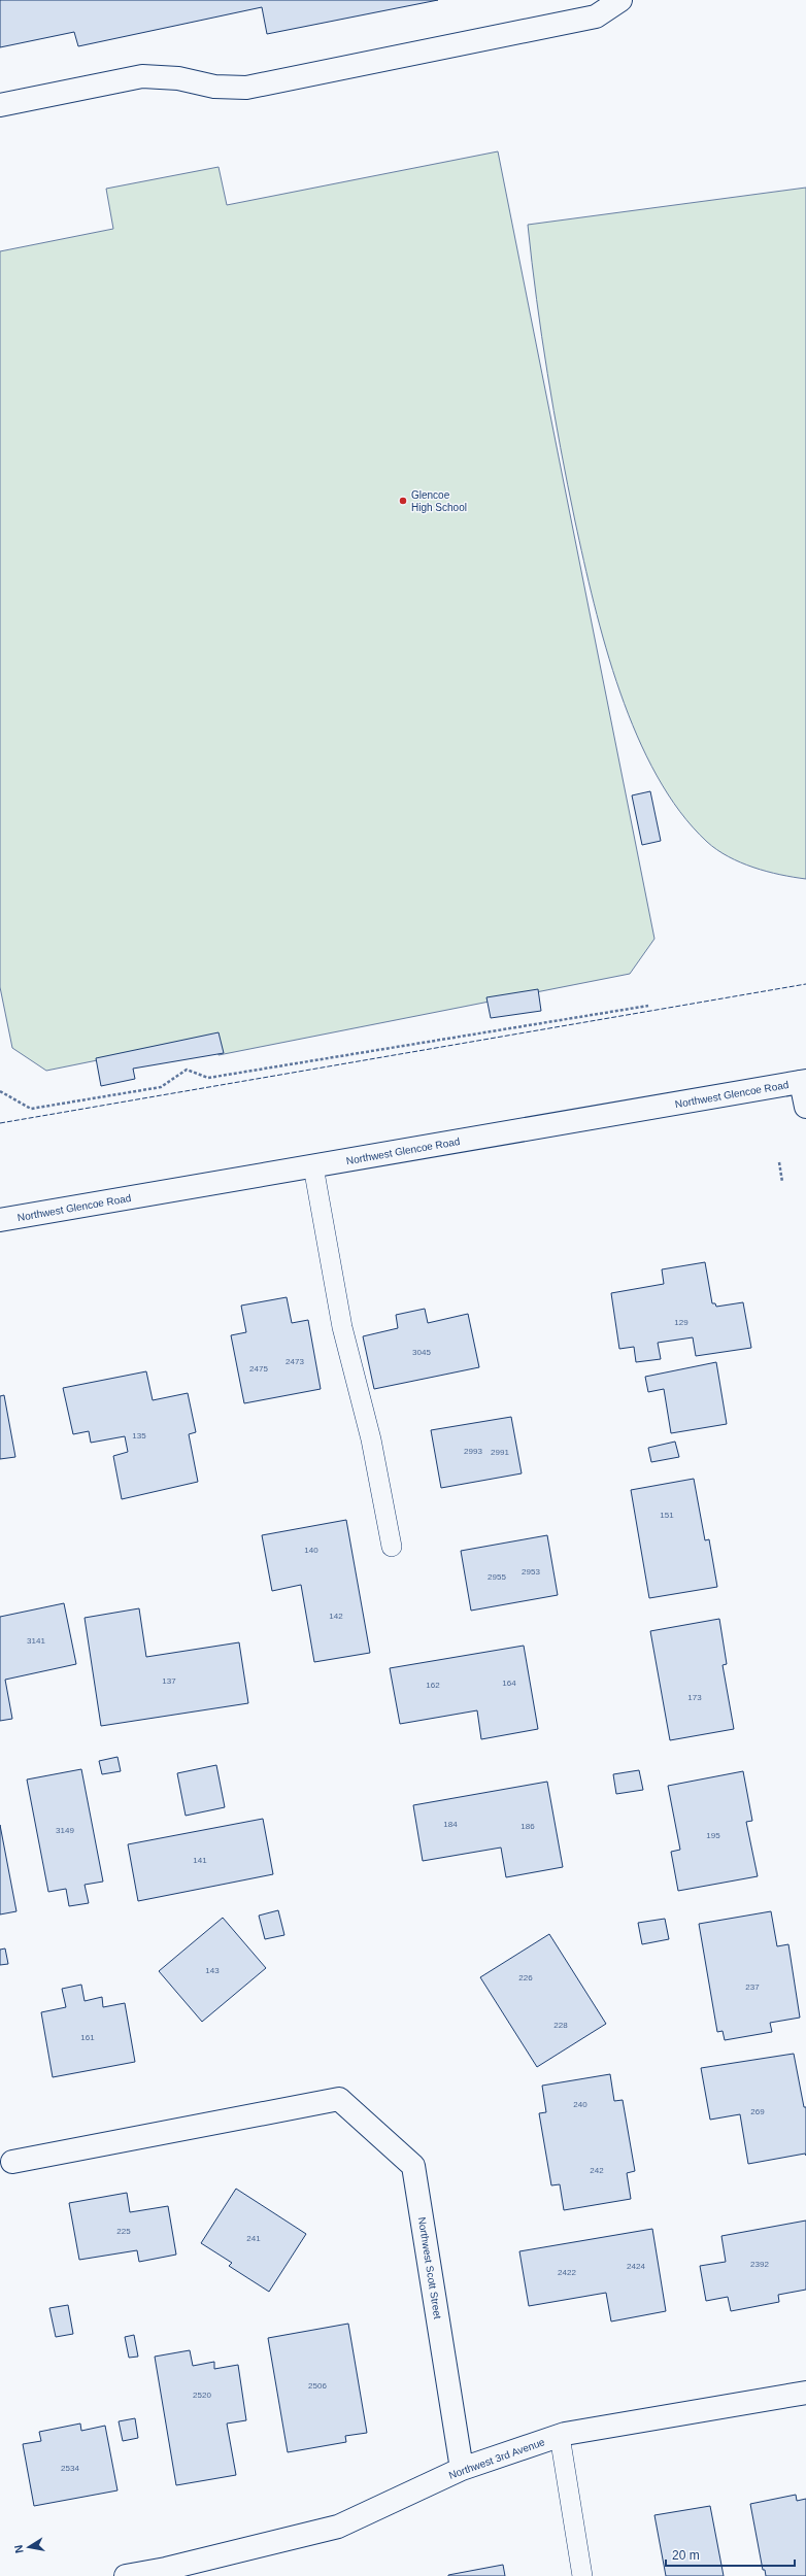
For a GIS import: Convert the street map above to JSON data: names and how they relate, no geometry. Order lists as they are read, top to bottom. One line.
{"streets":{"street":["Northwest Glencoe Road","Northwest Scott Street","Northwest 3rd Avenue"]},"crossings":[["Northwest Scott Street","Northwest 3rd Avenue"]],"places":["Glencoe High School"],"house_numbers":["129","3045","2473","2475","135","2993","2991","151","140","2953","2955","142","3141","137","164","162","173","184","186","3149","195","141","143","226","237","228","161","240","269","242","225","241","2392","2424","2422","2506","2520","2534"],"scale_bar":"20 m","north":"left"}
